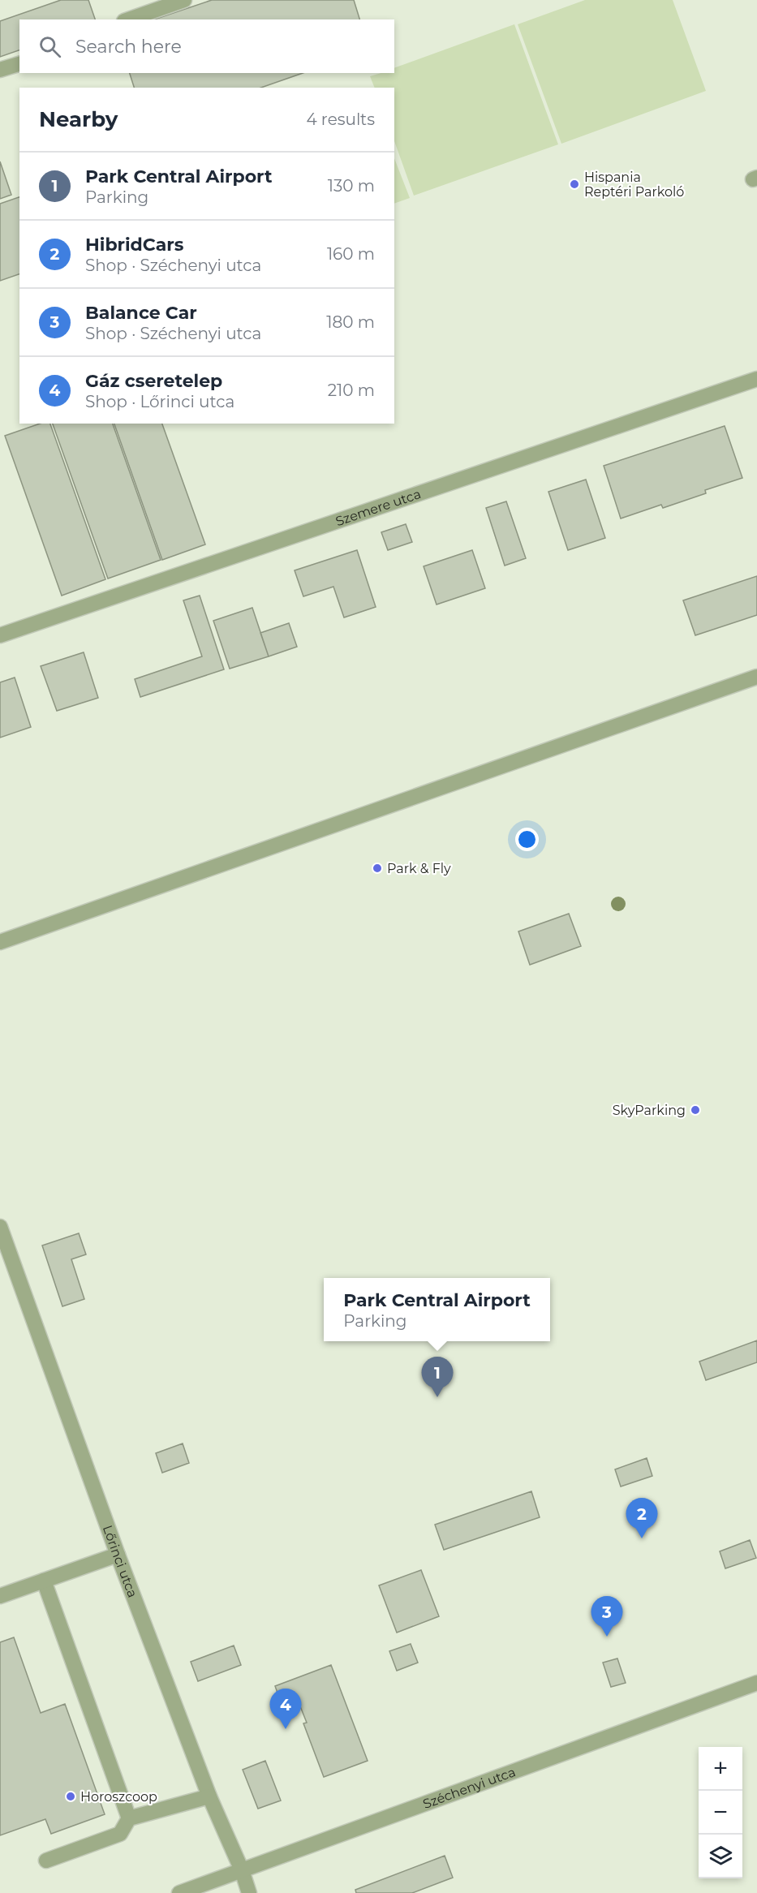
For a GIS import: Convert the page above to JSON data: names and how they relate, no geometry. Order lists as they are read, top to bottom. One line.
{"streets":{"street":["Szemere utca","Lőrinci utca","Széchenyi utca"]},"crossings":[["Lőrinci utca","Széchenyi utca"]],"places":["Hispania Reptéri Parkoló","Park & Fly","SkyParking","Horoszcoop"],"page":{"search":"Search here","heading":["Nearby","4 results"],"list":[{"mark":"1","name":"Park Central Airport","note":"Parking","value":"130 m"},{"mark":"2","name":"HibridCars","note":"Shop · Széchenyi utca","value":"160 m"},{"mark":"3","name":"Balance Car","note":"Shop · Széchenyi utca","value":"180 m"},{"mark":"4","name":"Gáz cseretelep","note":"Shop · Lőrinci utca","value":"210 m"}],"popup":["Park Central Airport","Parking"],"pins":["1","2","3","4"],"map_buttons":["+","−"]}}
